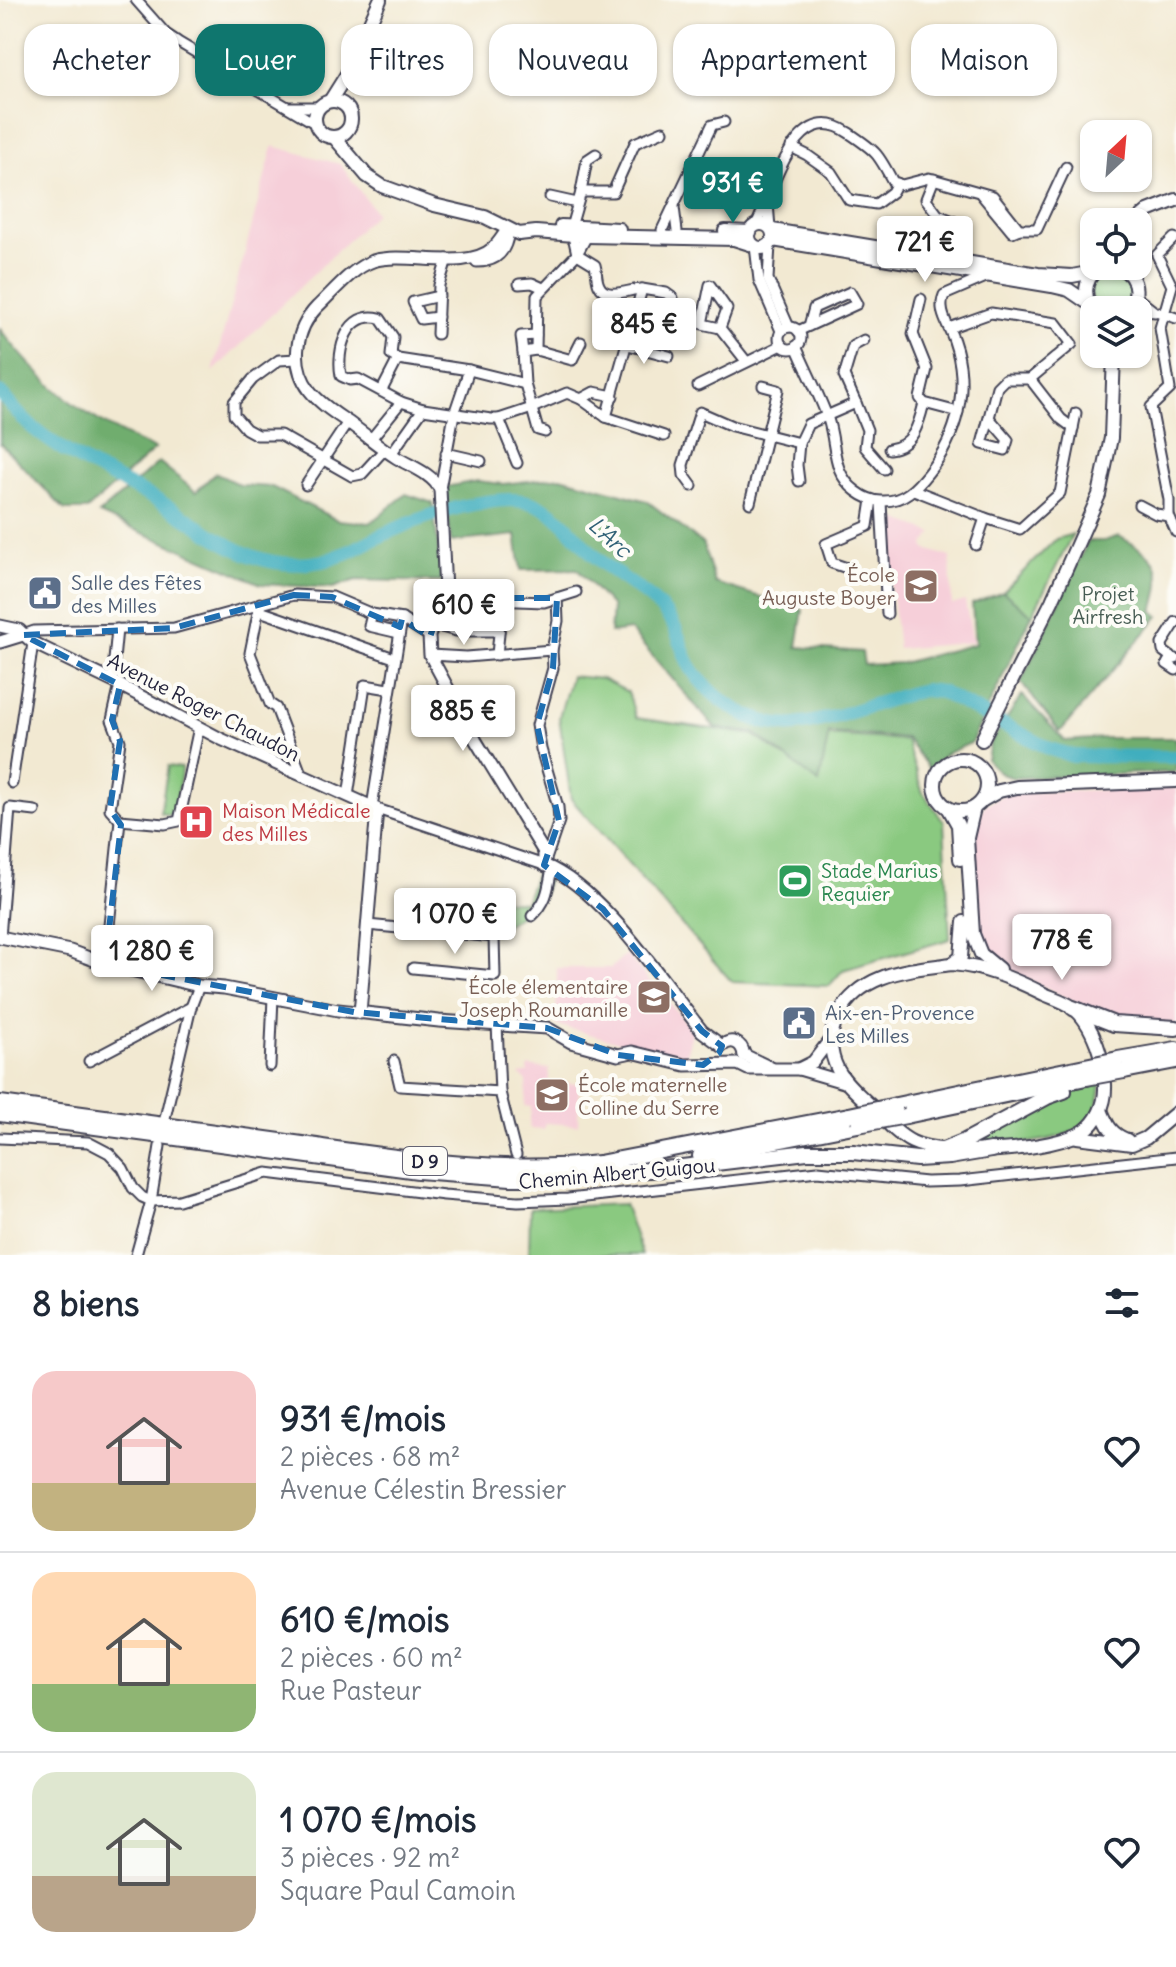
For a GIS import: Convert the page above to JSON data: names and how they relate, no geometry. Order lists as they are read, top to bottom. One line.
{"streets":{"highway":["D 9"],"street":["Avenue Roger Chaudon","Chemin Albert Guigou"]},"water":["L'Arc"],"parks":["Projet Airfresh"],"places":{"school or university":["École Auguste Boyer","École élementaire Joseph Roumanille","École maternelle Colline du Serre"],"public building":["Salle des Fêtes des Milles","Aix-en-Provence Les Milles"],"hospital":["Maison Médicale des Milles"],"sports":["Stade Marius Requier"]},"north":"top right","page":{"chip":["Acheter","Louer","Filtres","Nouveau","Appartement","Maison"],"price":["931 €","721 €","845 €","610 €","885 €","1 070 €","778 €","1 280 €"],"heading":"8 biens","list":[{"name":"931 €/mois","note":"2 pièces · 68 m² · Avenue Célestin Bressier"},{"name":"610 €/mois","note":"2 pièces · 60 m² · Rue Pasteur"},{"name":"1 070 €/mois","note":"3 pièces · 92 m² · Square Paul Camoin"}]}}
